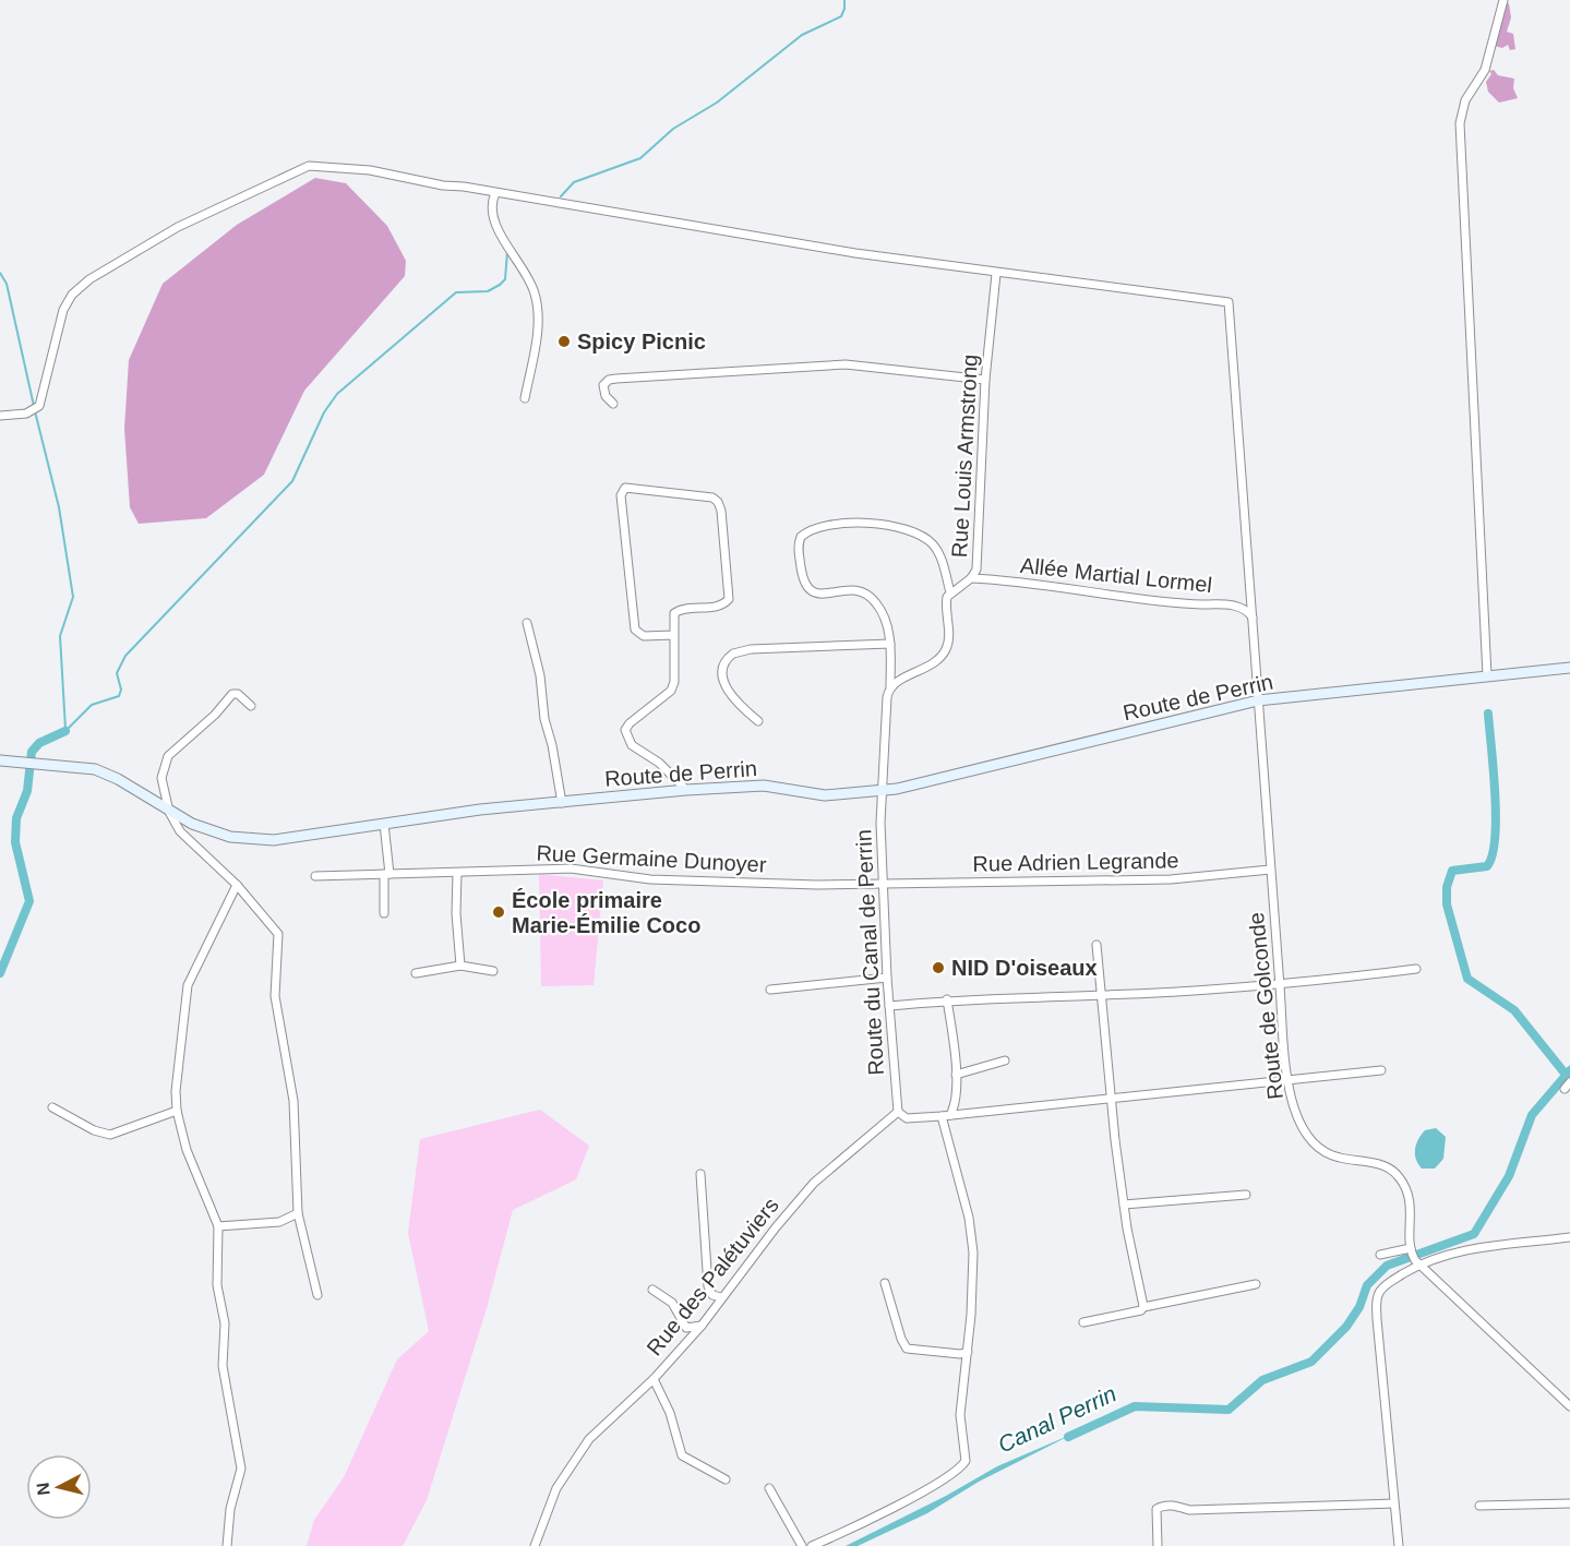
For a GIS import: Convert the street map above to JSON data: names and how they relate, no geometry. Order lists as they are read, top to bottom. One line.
{"streets":{"main road":["Route de Perrin"],"street":["Rue Louis Armstrong","Allée Martial Lormel","Rue Germaine Dunoyer","Rue Adrien Legrande","Route du Canal de Perrin","Route de Golconde","Rue des Palétuviers"]},"crossings":[["Rue Louis Armstrong","Allée Martial Lormel"],["Rue Louis Armstrong","Route de Golconde"],["Allée Martial Lormel","Route de Golconde"],["Route de Perrin","Route du Canal de Perrin"],["Route de Perrin","Route de Golconde"],["Rue Germaine Dunoyer","Rue Adrien Legrande"],["Rue Germaine Dunoyer","Route du Canal de Perrin"],["Rue Adrien Legrande","Route du Canal de Perrin"],["Rue Adrien Legrande","Route de Golconde"],["Route du Canal de Perrin","Rue des Palétuviers"]],"water":["Canal Perrin"],"places":["Spicy Picnic","École primaire Marie-Émilie Coco","NID D'oiseaux"],"north":"left"}
